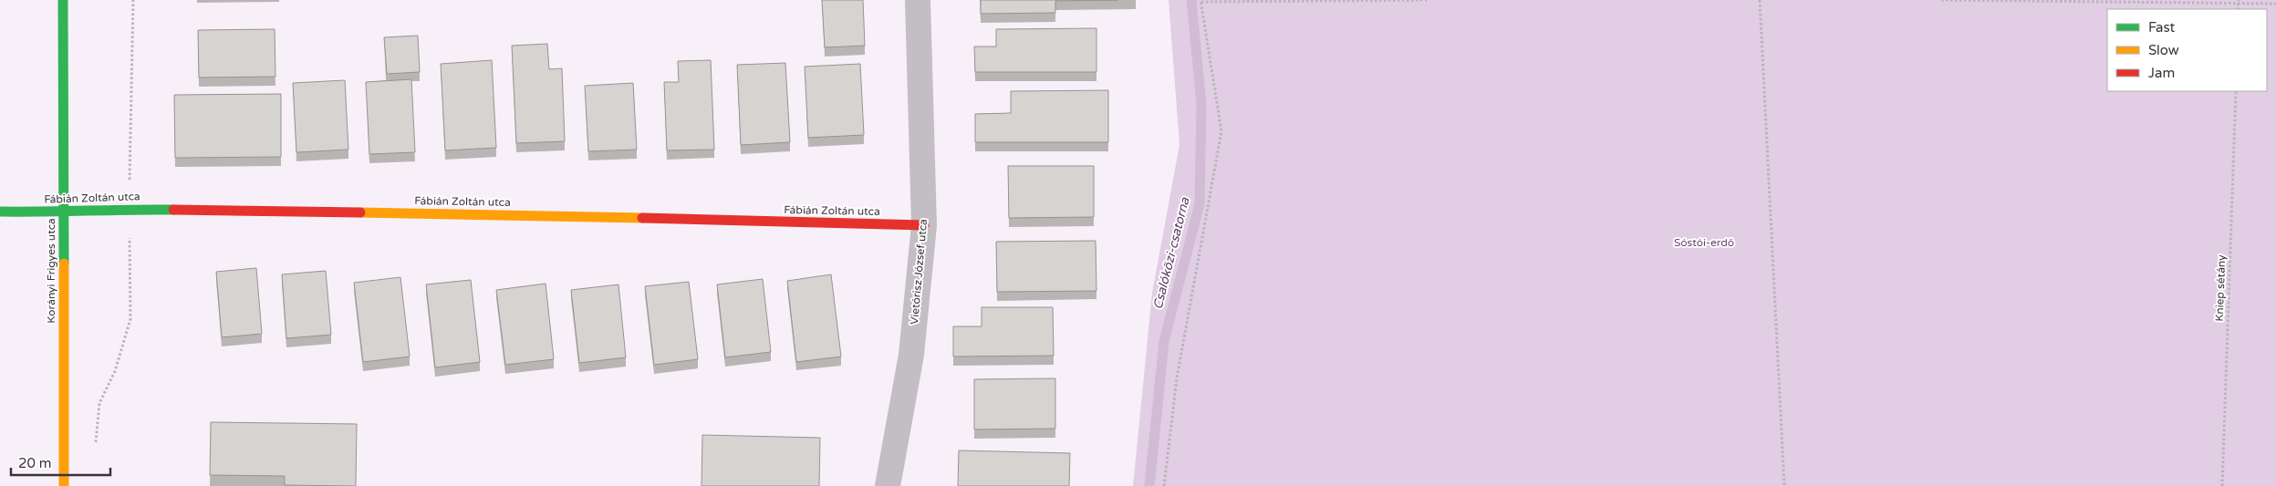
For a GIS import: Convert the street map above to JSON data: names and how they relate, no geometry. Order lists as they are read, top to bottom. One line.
{"streets":{"street":["Fábián Zoltán utca","Korányi Frigyes utca","Vietórisz József utca"],"path":["Kniep sétány"]},"crossings":[["Fábián Zoltán utca","Korányi Frigyes utca"],["Fábián Zoltán utca","Vietórisz József utca"]],"water":["Csalóközi-csatorna"],"parks":["Sóstói-erdő"],"legend":["Fast","Slow","Jam"],"scale_bar":"20 m"}
